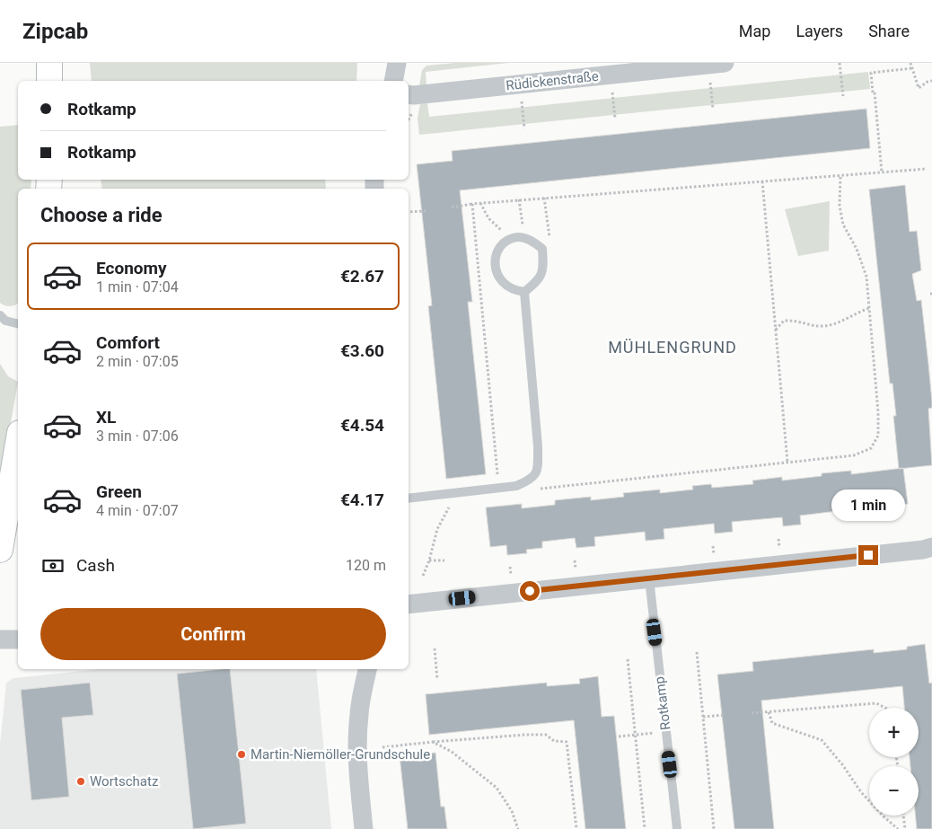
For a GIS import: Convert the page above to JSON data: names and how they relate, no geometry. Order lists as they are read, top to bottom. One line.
{"streets":{"street":["Rüdickenstraße"],"lane":["Rotkamp"]},"districts":["MÜHLENGRUND"],"places":["Martin-Niemöller-Grundschule","Wortschatz"],"page":{"header":"Zipcab","nav":["Map","Layers","Share"],"banner":["Rotkamp","Rotkamp"],"heading":"Choose a ride","list":[{"name":"Economy","note":"1 min · 07:04","value":"€2.67"},{"name":"Comfort","note":"2 min · 07:05","value":"€3.60"},{"name":"XL","note":"3 min · 07:06","value":"€4.54"},{"name":"Green","note":"4 min · 07:07","value":"€4.17"}],"bubble":"1 min","pay":["Cash","120 m"],"buttons":"Confirm","map_buttons":["+","−"]}}
